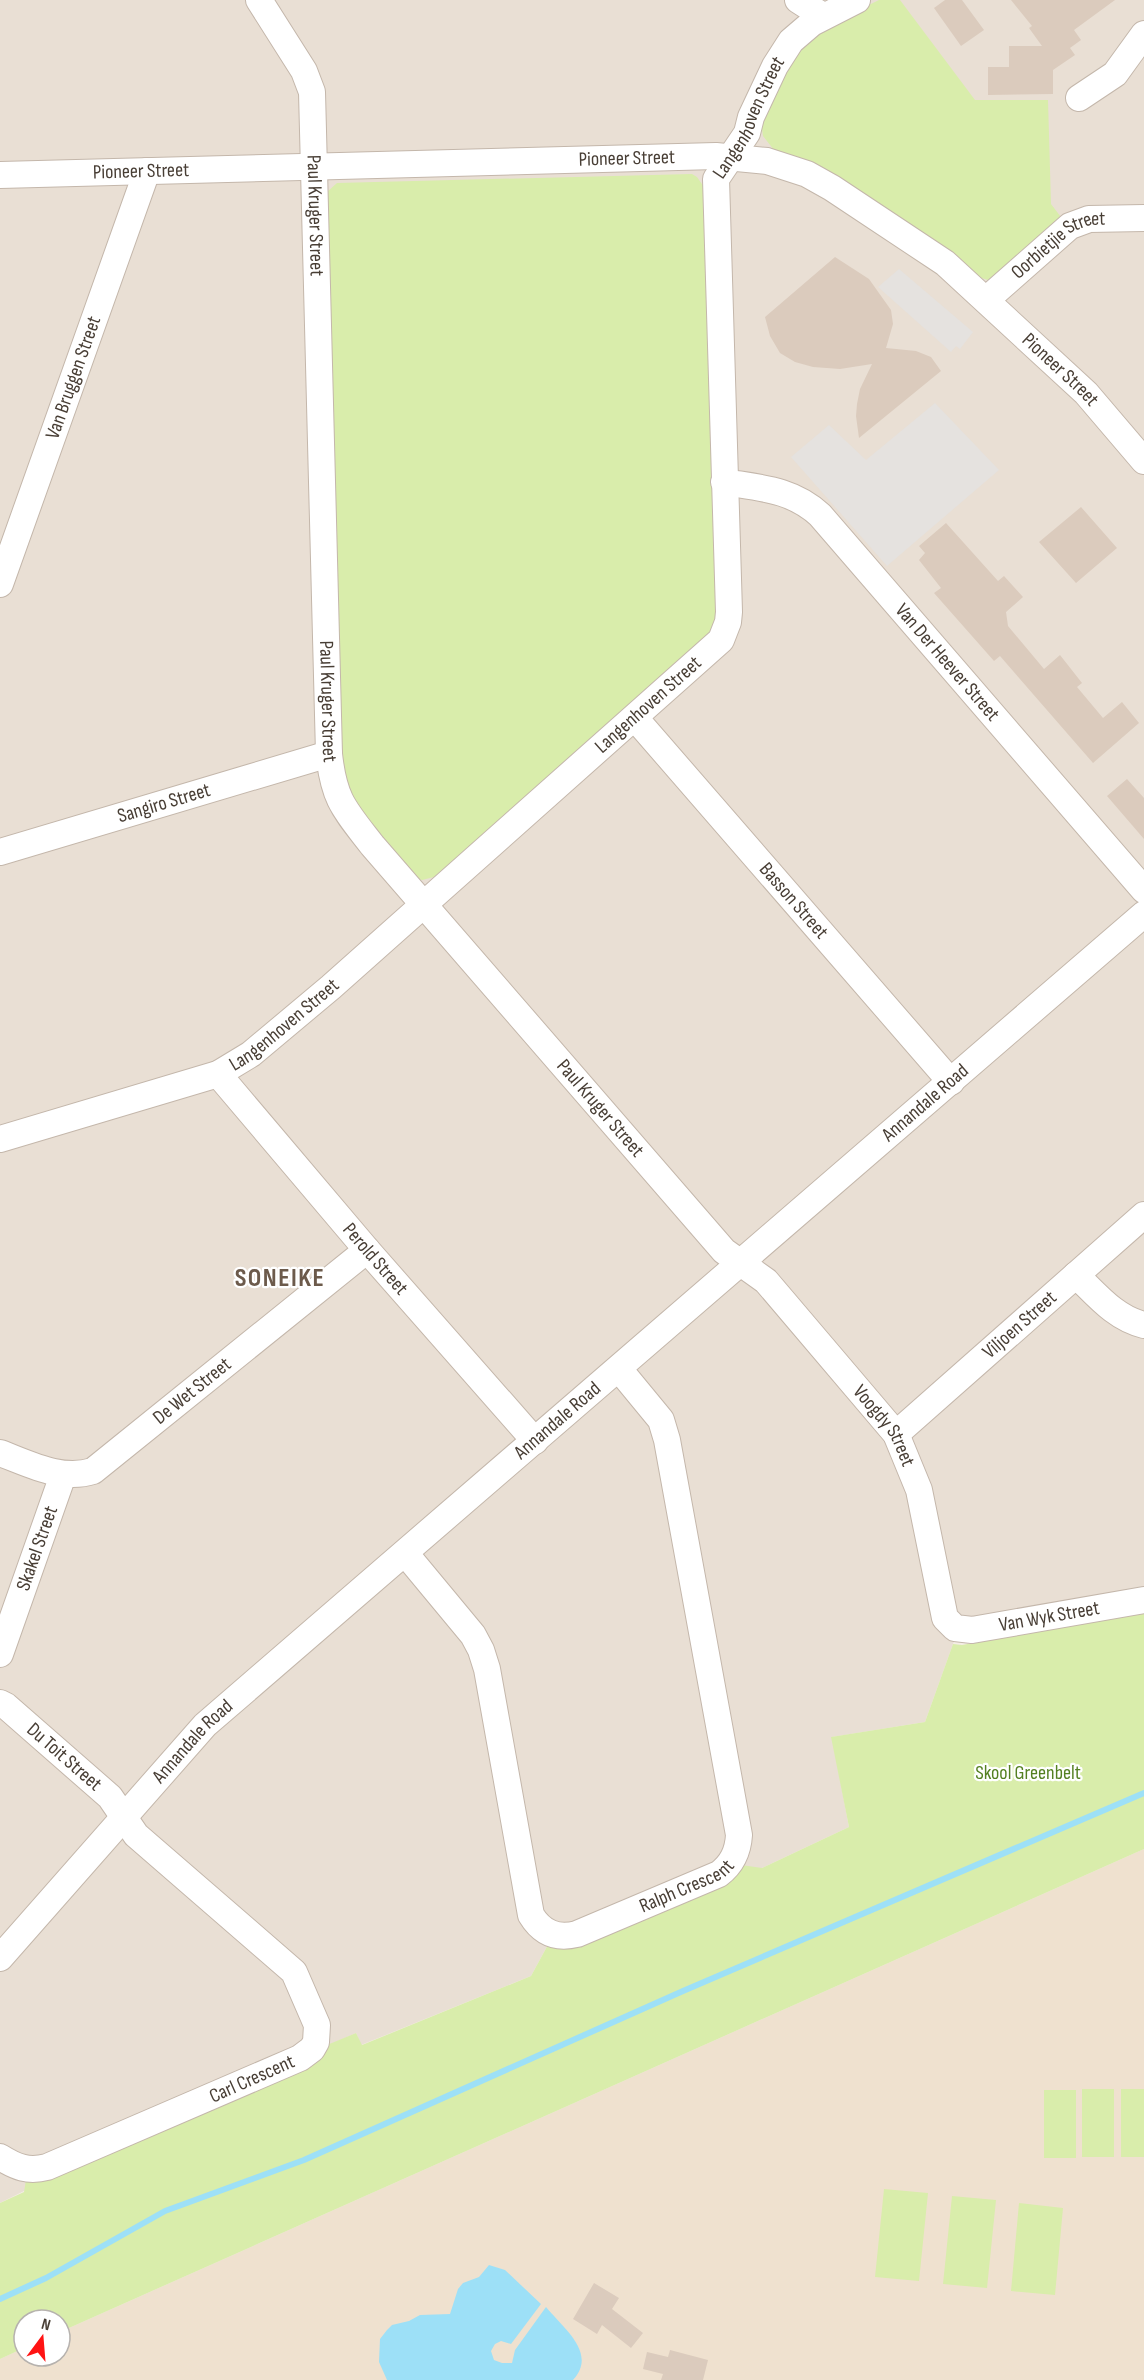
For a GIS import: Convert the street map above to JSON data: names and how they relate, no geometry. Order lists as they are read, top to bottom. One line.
{"streets":{"street":["Langenhoven Street","Pioneer Street","Paul Kruger Street","Oorbietjie Street","Van Bruggen Street","Van Der Heever Street","Sangiro Street","Basson Street","Annandale Road","Perold Street","Viljoen Street","De Wet Street","Voogdy Street","Skakel Street","Van Wyk Street","Du Toit Street","Ralph Crescent","Carl Crescent"]},"crossings":[["Langenhoven Street","Pioneer Street"],["Langenhoven Street","Paul Kruger Street"],["Langenhoven Street","Van Der Heever Street"],["Langenhoven Street","Basson Street"],["Langenhoven Street","Perold Street"],["Pioneer Street","Paul Kruger Street"],["Pioneer Street","Oorbietjie Street"],["Pioneer Street","Van Bruggen Street"],["Paul Kruger Street","Sangiro Street"],["Paul Kruger Street","Annandale Road"],["Paul Kruger Street","Voogdy Street"],["Basson Street","Annandale Road"],["Annandale Road","Perold Street"],["Annandale Road","Voogdy Street"],["Annandale Road","Du Toit Street"],["Annandale Road","Ralph Crescent"],["Annandale Road","Carl Crescent"],["Perold Street","De Wet Street"],["Viljoen Street","Voogdy Street"],["De Wet Street","Skakel Street"],["Voogdy Street","Van Wyk Street"],["Du Toit Street","Carl Crescent"]],"districts":["SONEIKE"],"parks":["Skool Greenbelt"],"north":"top"}
